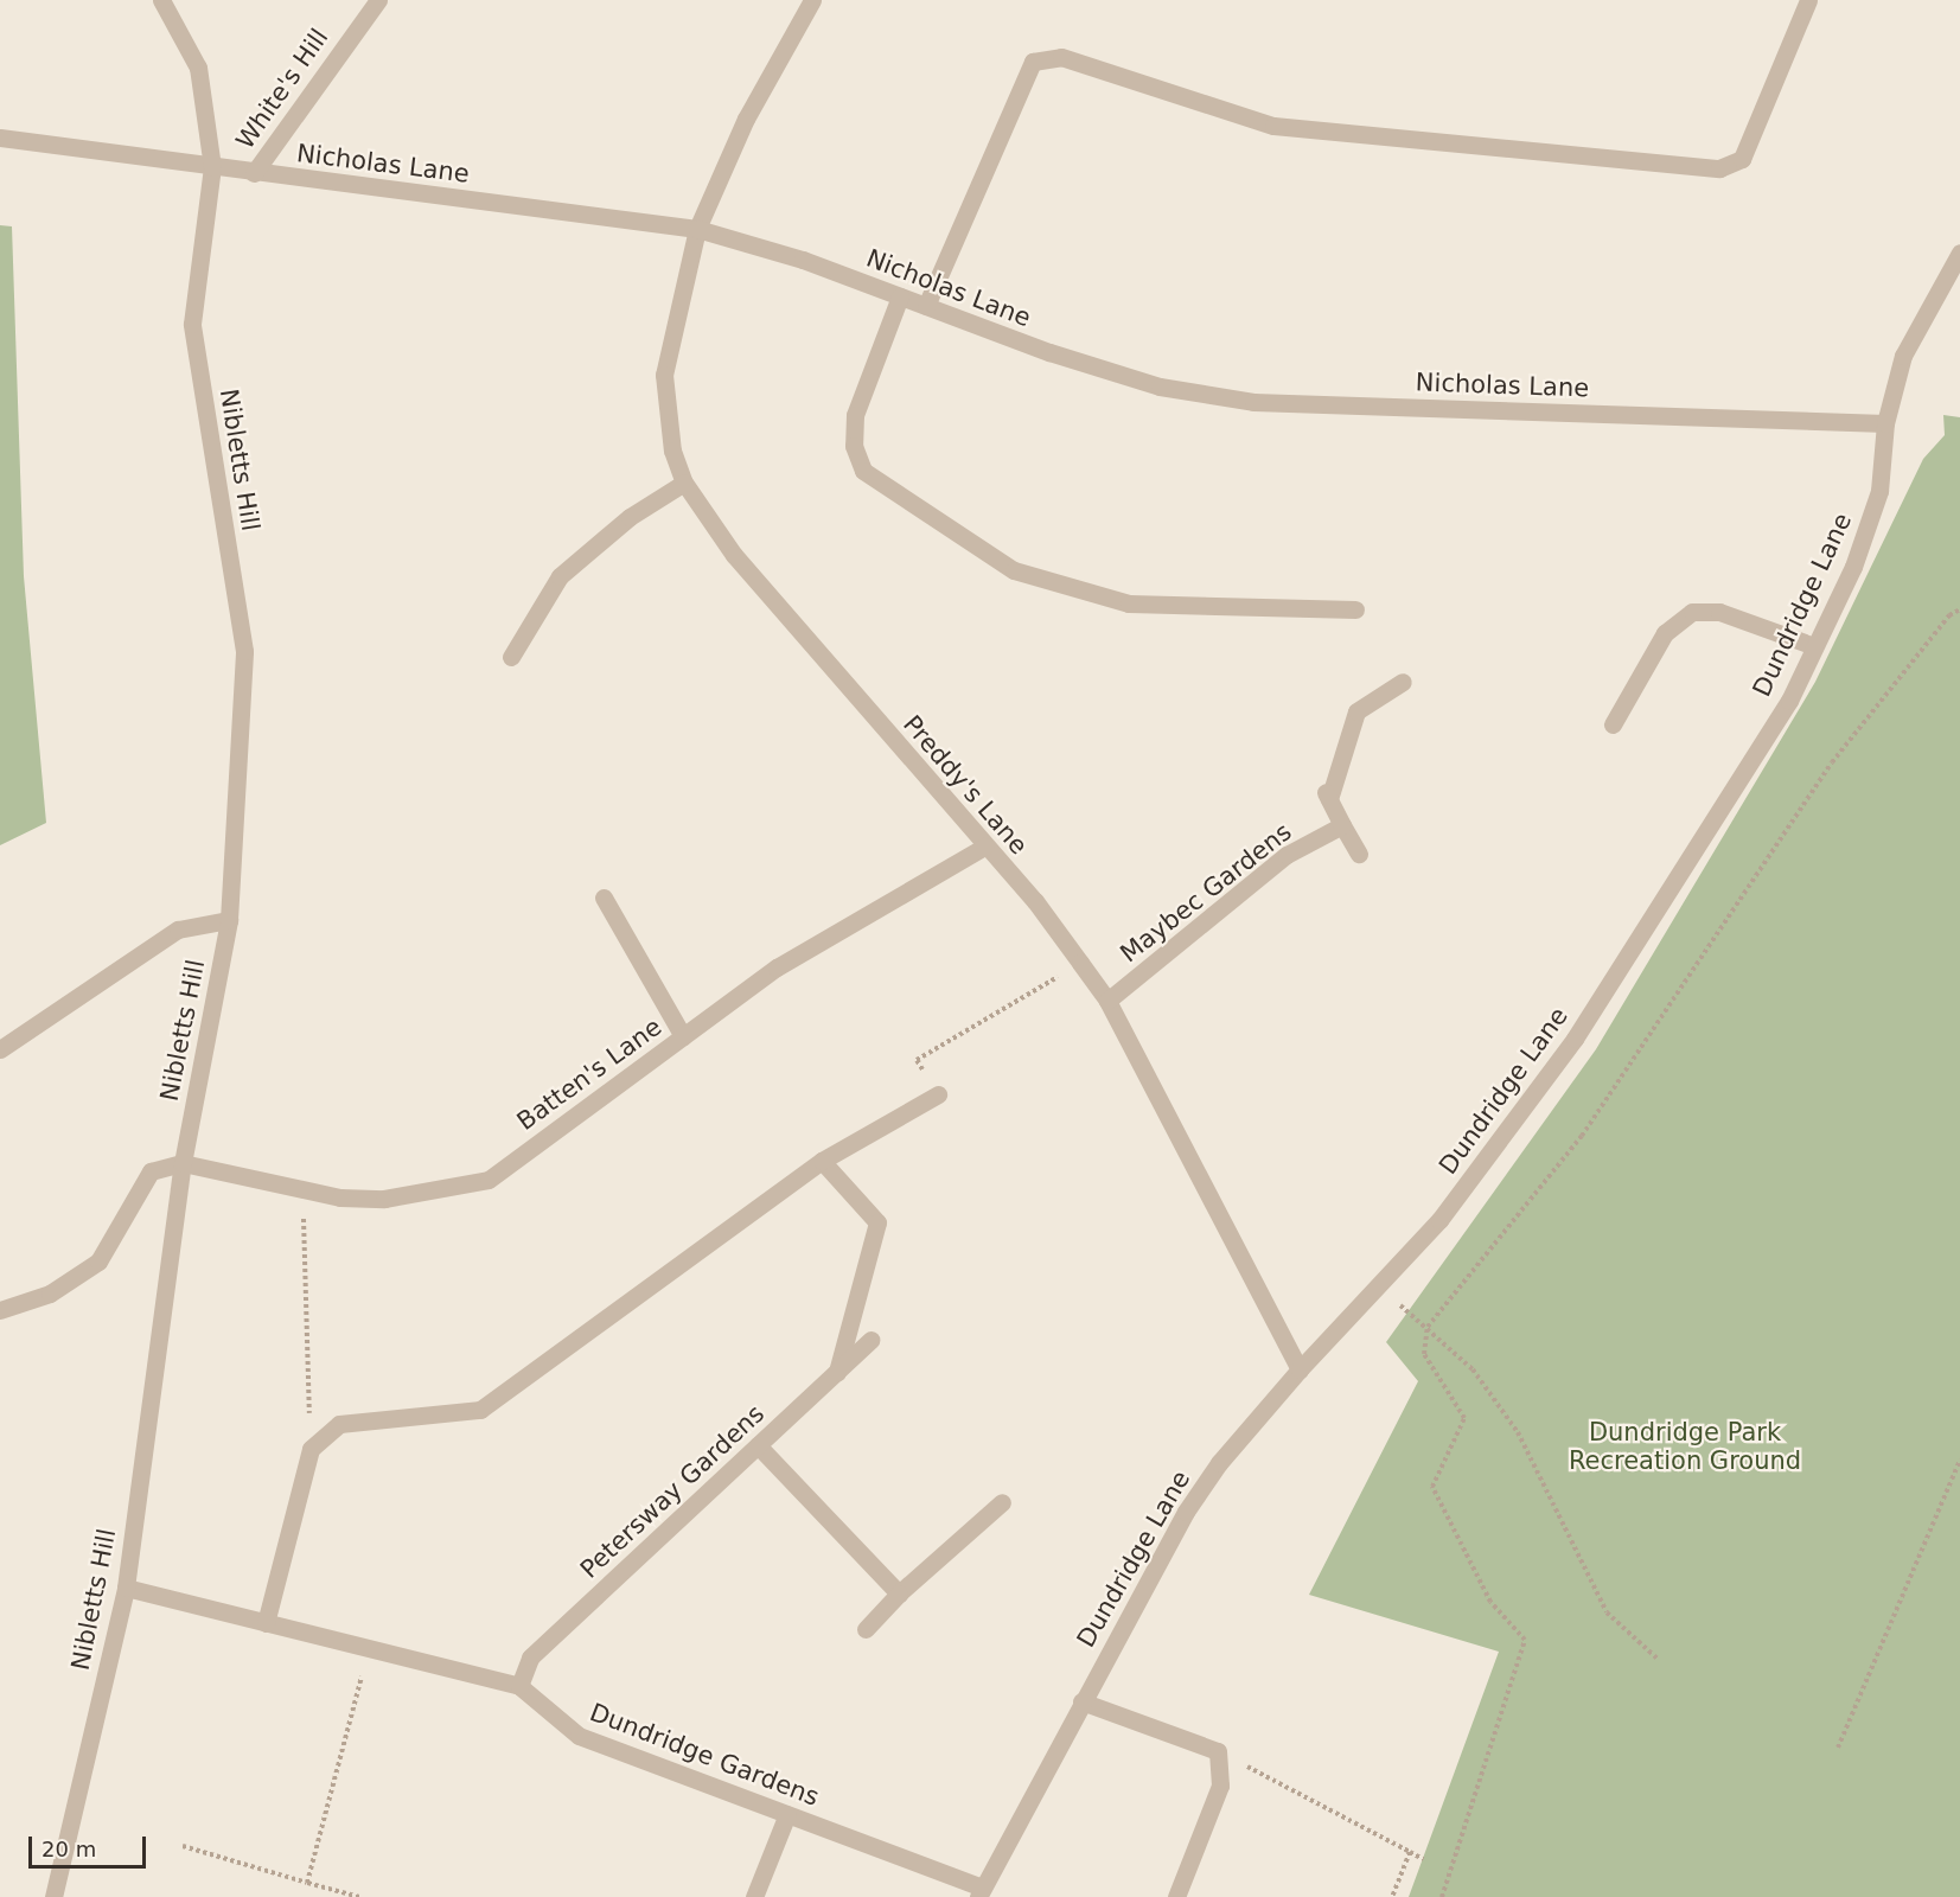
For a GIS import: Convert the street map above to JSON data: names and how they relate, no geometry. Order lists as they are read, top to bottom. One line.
{"streets":{"street":["White's Hill","Nicholas Lane","Nibletts Hill","Dundridge Lane","Preddy's Lane","Maybec Gardens","Batten's Lane","Petersway Gardens","Dundridge Gardens"]},"crossings":[["White's Hill","Nicholas Lane"],["Nicholas Lane","Nibletts Hill"],["Nicholas Lane","Dundridge Lane"],["Nicholas Lane","Preddy's Lane"],["Nibletts Hill","Batten's Lane"],["Nibletts Hill","Dundridge Gardens"],["Dundridge Lane","Preddy's Lane"],["Dundridge Lane","Dundridge Gardens"],["Preddy's Lane","Maybec Gardens"],["Preddy's Lane","Batten's Lane"],["Petersway Gardens","Dundridge Gardens"]],"parks":["Dundridge Park Recreation Ground"],"scale_bar":"20 m"}
